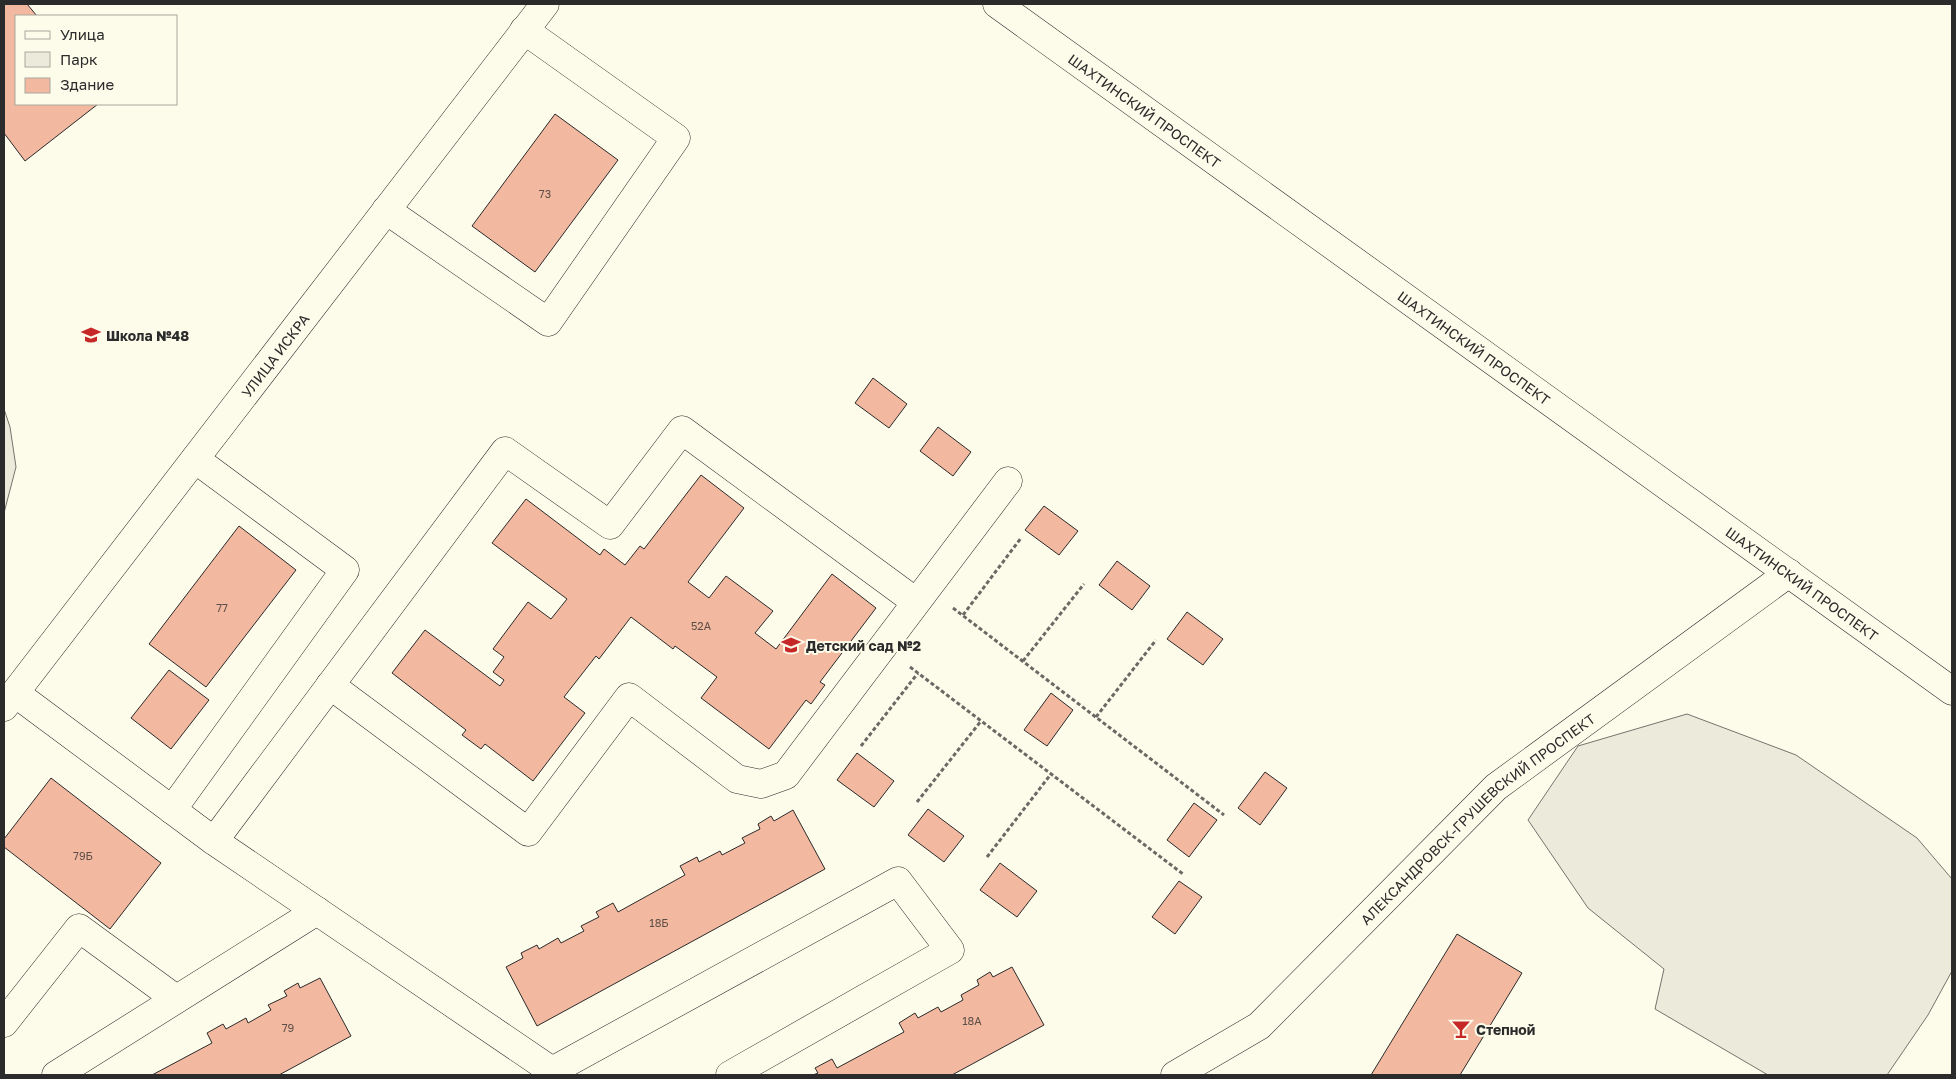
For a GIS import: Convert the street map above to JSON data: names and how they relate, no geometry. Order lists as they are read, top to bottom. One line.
{"streets":{"street":["ШАХТИНСКИЙ ПРОСПЕКТ","УЛИЦА ИСКРА","АЛЕКСАНДРОВСК-ГРУШЕВСКИЙ ПРОСПЕКТ"]},"crossings":[["ШАХТИНСКИЙ ПРОСПЕКТ","АЛЕКСАНДРОВСК-ГРУШЕВСКИЙ ПРОСПЕКТ"]],"places":{"school or university":["Школа №48","Детский сад №2"],"bar":["Степной"]},"house_numbers":["73","77","52А","79Б","18Б","18А","79"],"legend":["Улица","Парк","Здание"]}
